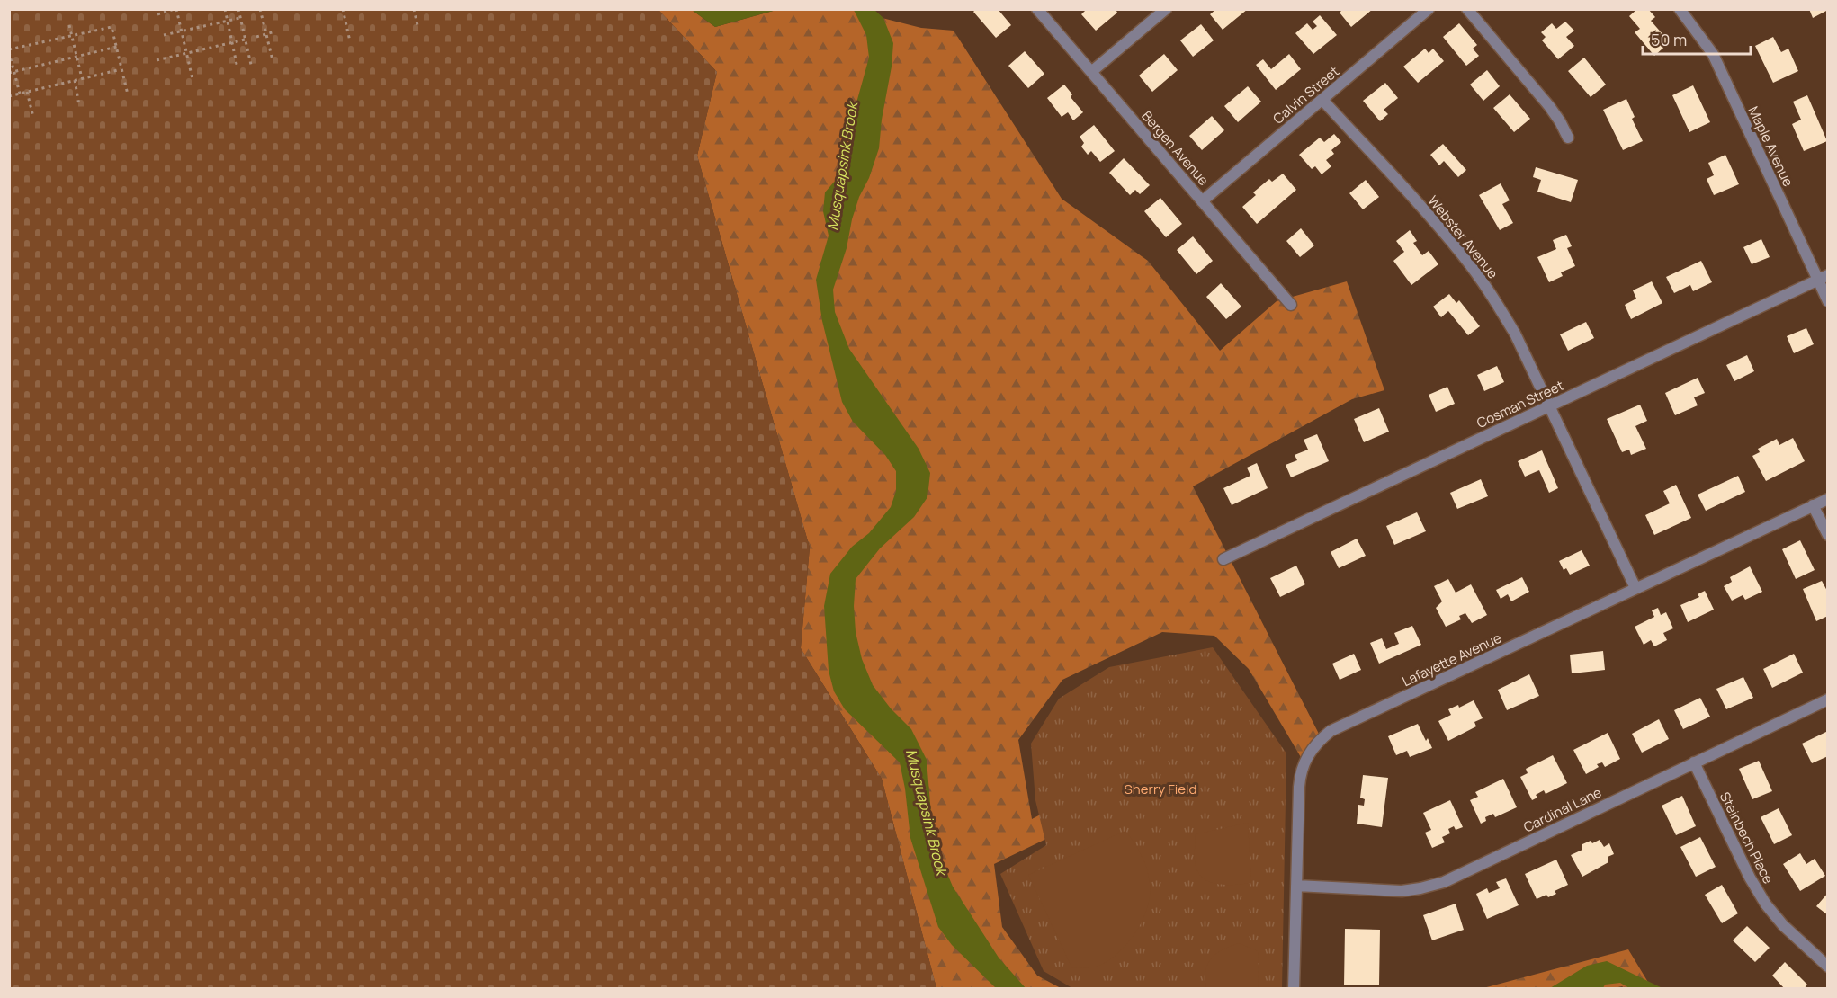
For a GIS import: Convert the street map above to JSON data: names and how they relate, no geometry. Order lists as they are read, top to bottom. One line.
{"streets":{"street":["Calvin Street","Maple Avenue","Bergen Avenue","Webster Avenue","Cosman Street","Lafayette Avenue","Cardinal Lane","Steinbech Place"]},"crossings":[["Calvin Street","Bergen Avenue"],["Calvin Street","Webster Avenue"],["Maple Avenue","Cosman Street"],["Webster Avenue","Cosman Street"],["Webster Avenue","Lafayette Avenue"],["Lafayette Avenue","Cardinal Lane"],["Cardinal Lane","Steinbech Place"]],"water":["Musquapsink Brook"],"parks":["Sherry Field"],"scale_bar":"50 m"}
